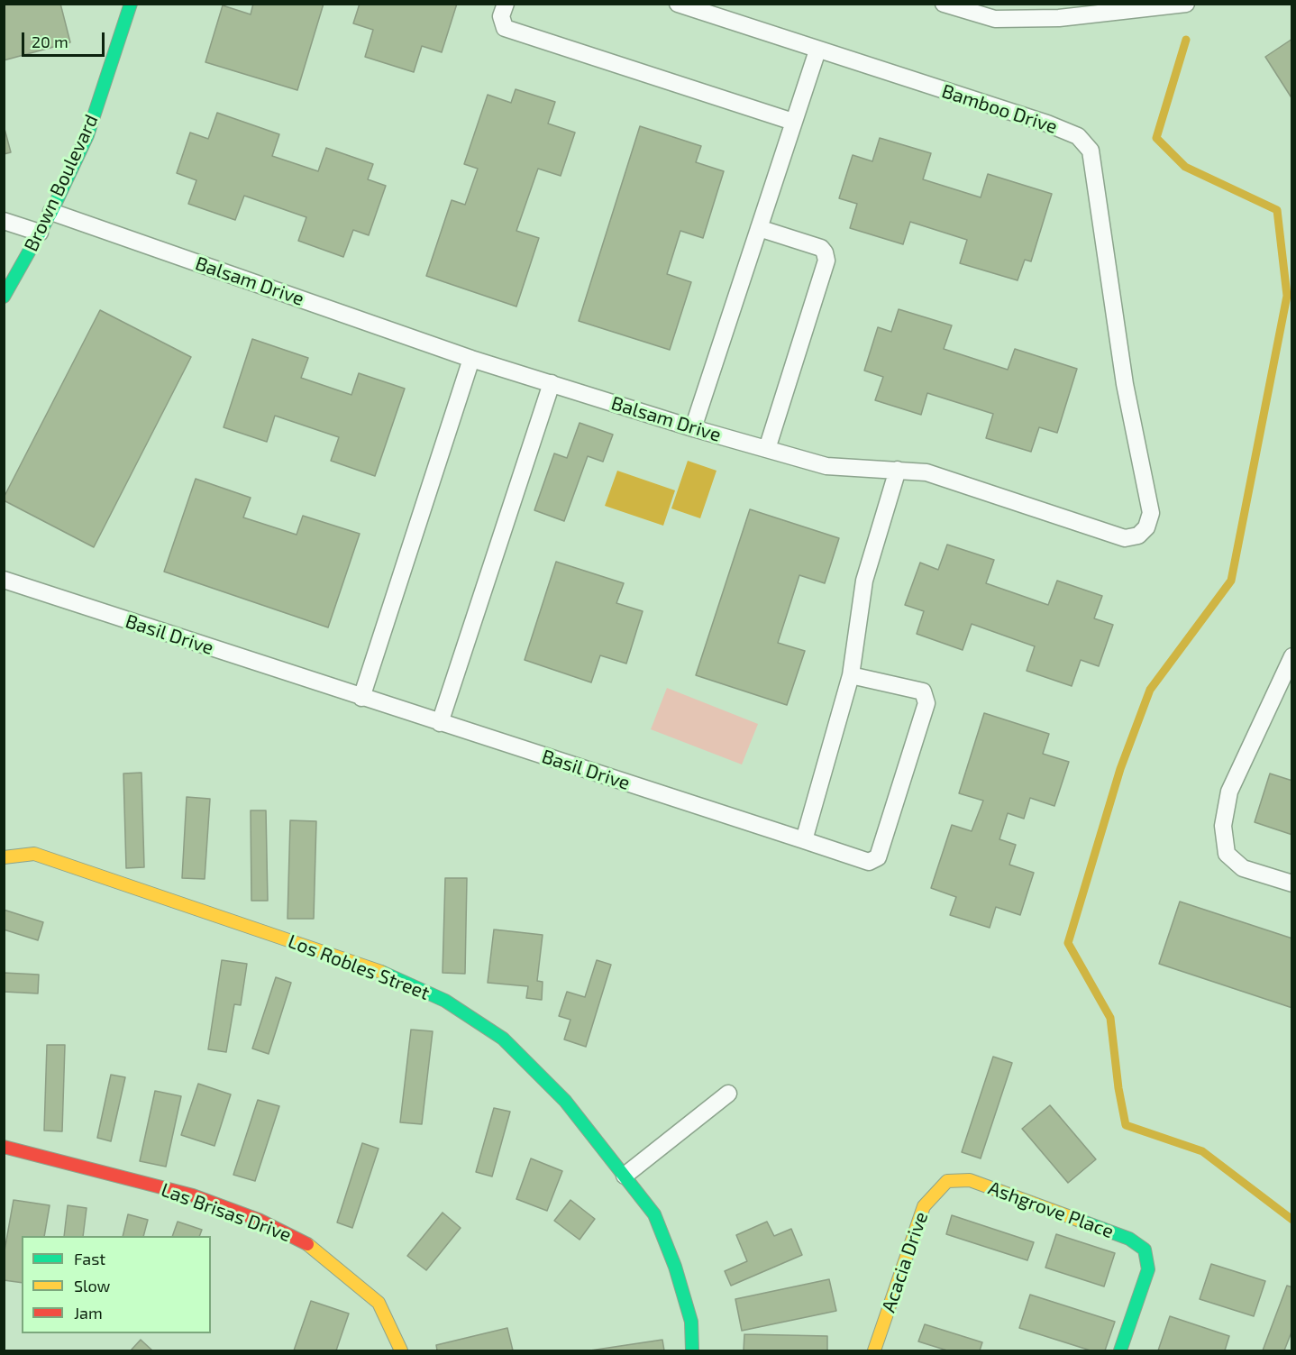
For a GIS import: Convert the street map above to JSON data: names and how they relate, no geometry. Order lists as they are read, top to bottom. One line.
{"streets":{"street":["Brown Boulevard","Los Robles Street","Ashgrove Place","Las Brisas Drive","Acacia Drive"],"lane":["Bamboo Drive","Balsam Drive","Basil Drive"]},"crossings":[["Bamboo Drive","Balsam Drive"],["Brown Boulevard","Balsam Drive"],["Ashgrove Place","Acacia Drive"]],"legend":["Fast","Slow","Jam"],"scale_bar":"20 m"}
